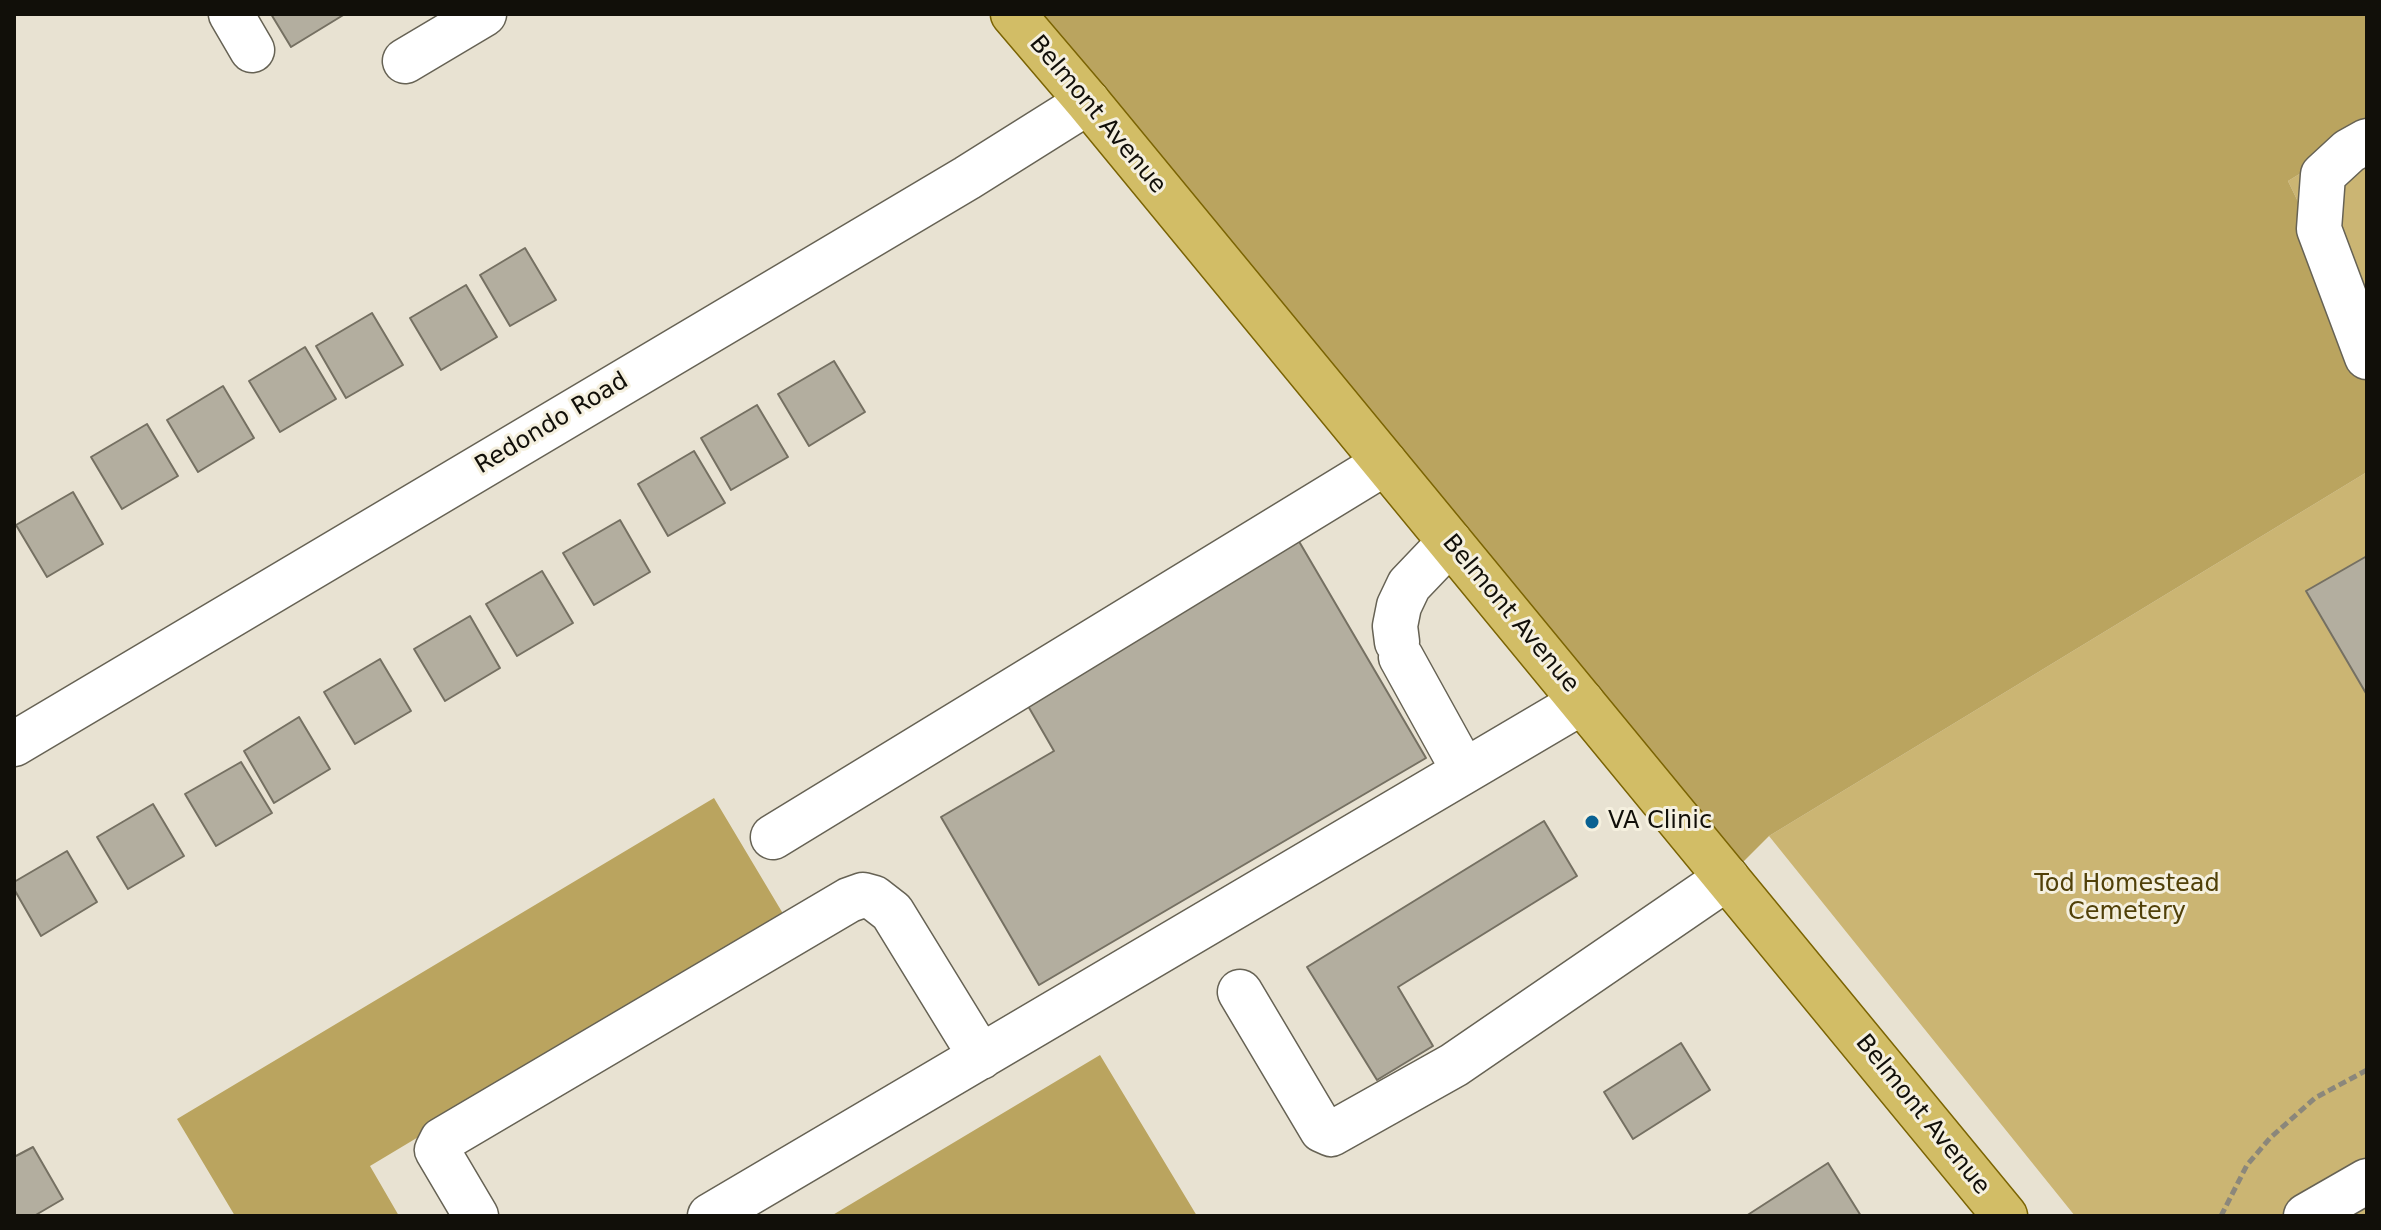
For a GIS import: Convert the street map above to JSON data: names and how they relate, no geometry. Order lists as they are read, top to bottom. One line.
{"streets":{"main road":["Belmont Avenue"],"street":["Redondo Road"]},"crossings":[["Belmont Avenue","Redondo Road"]],"parks":["Tod Homestead Cemetery"],"places":["VA Clinic"]}
